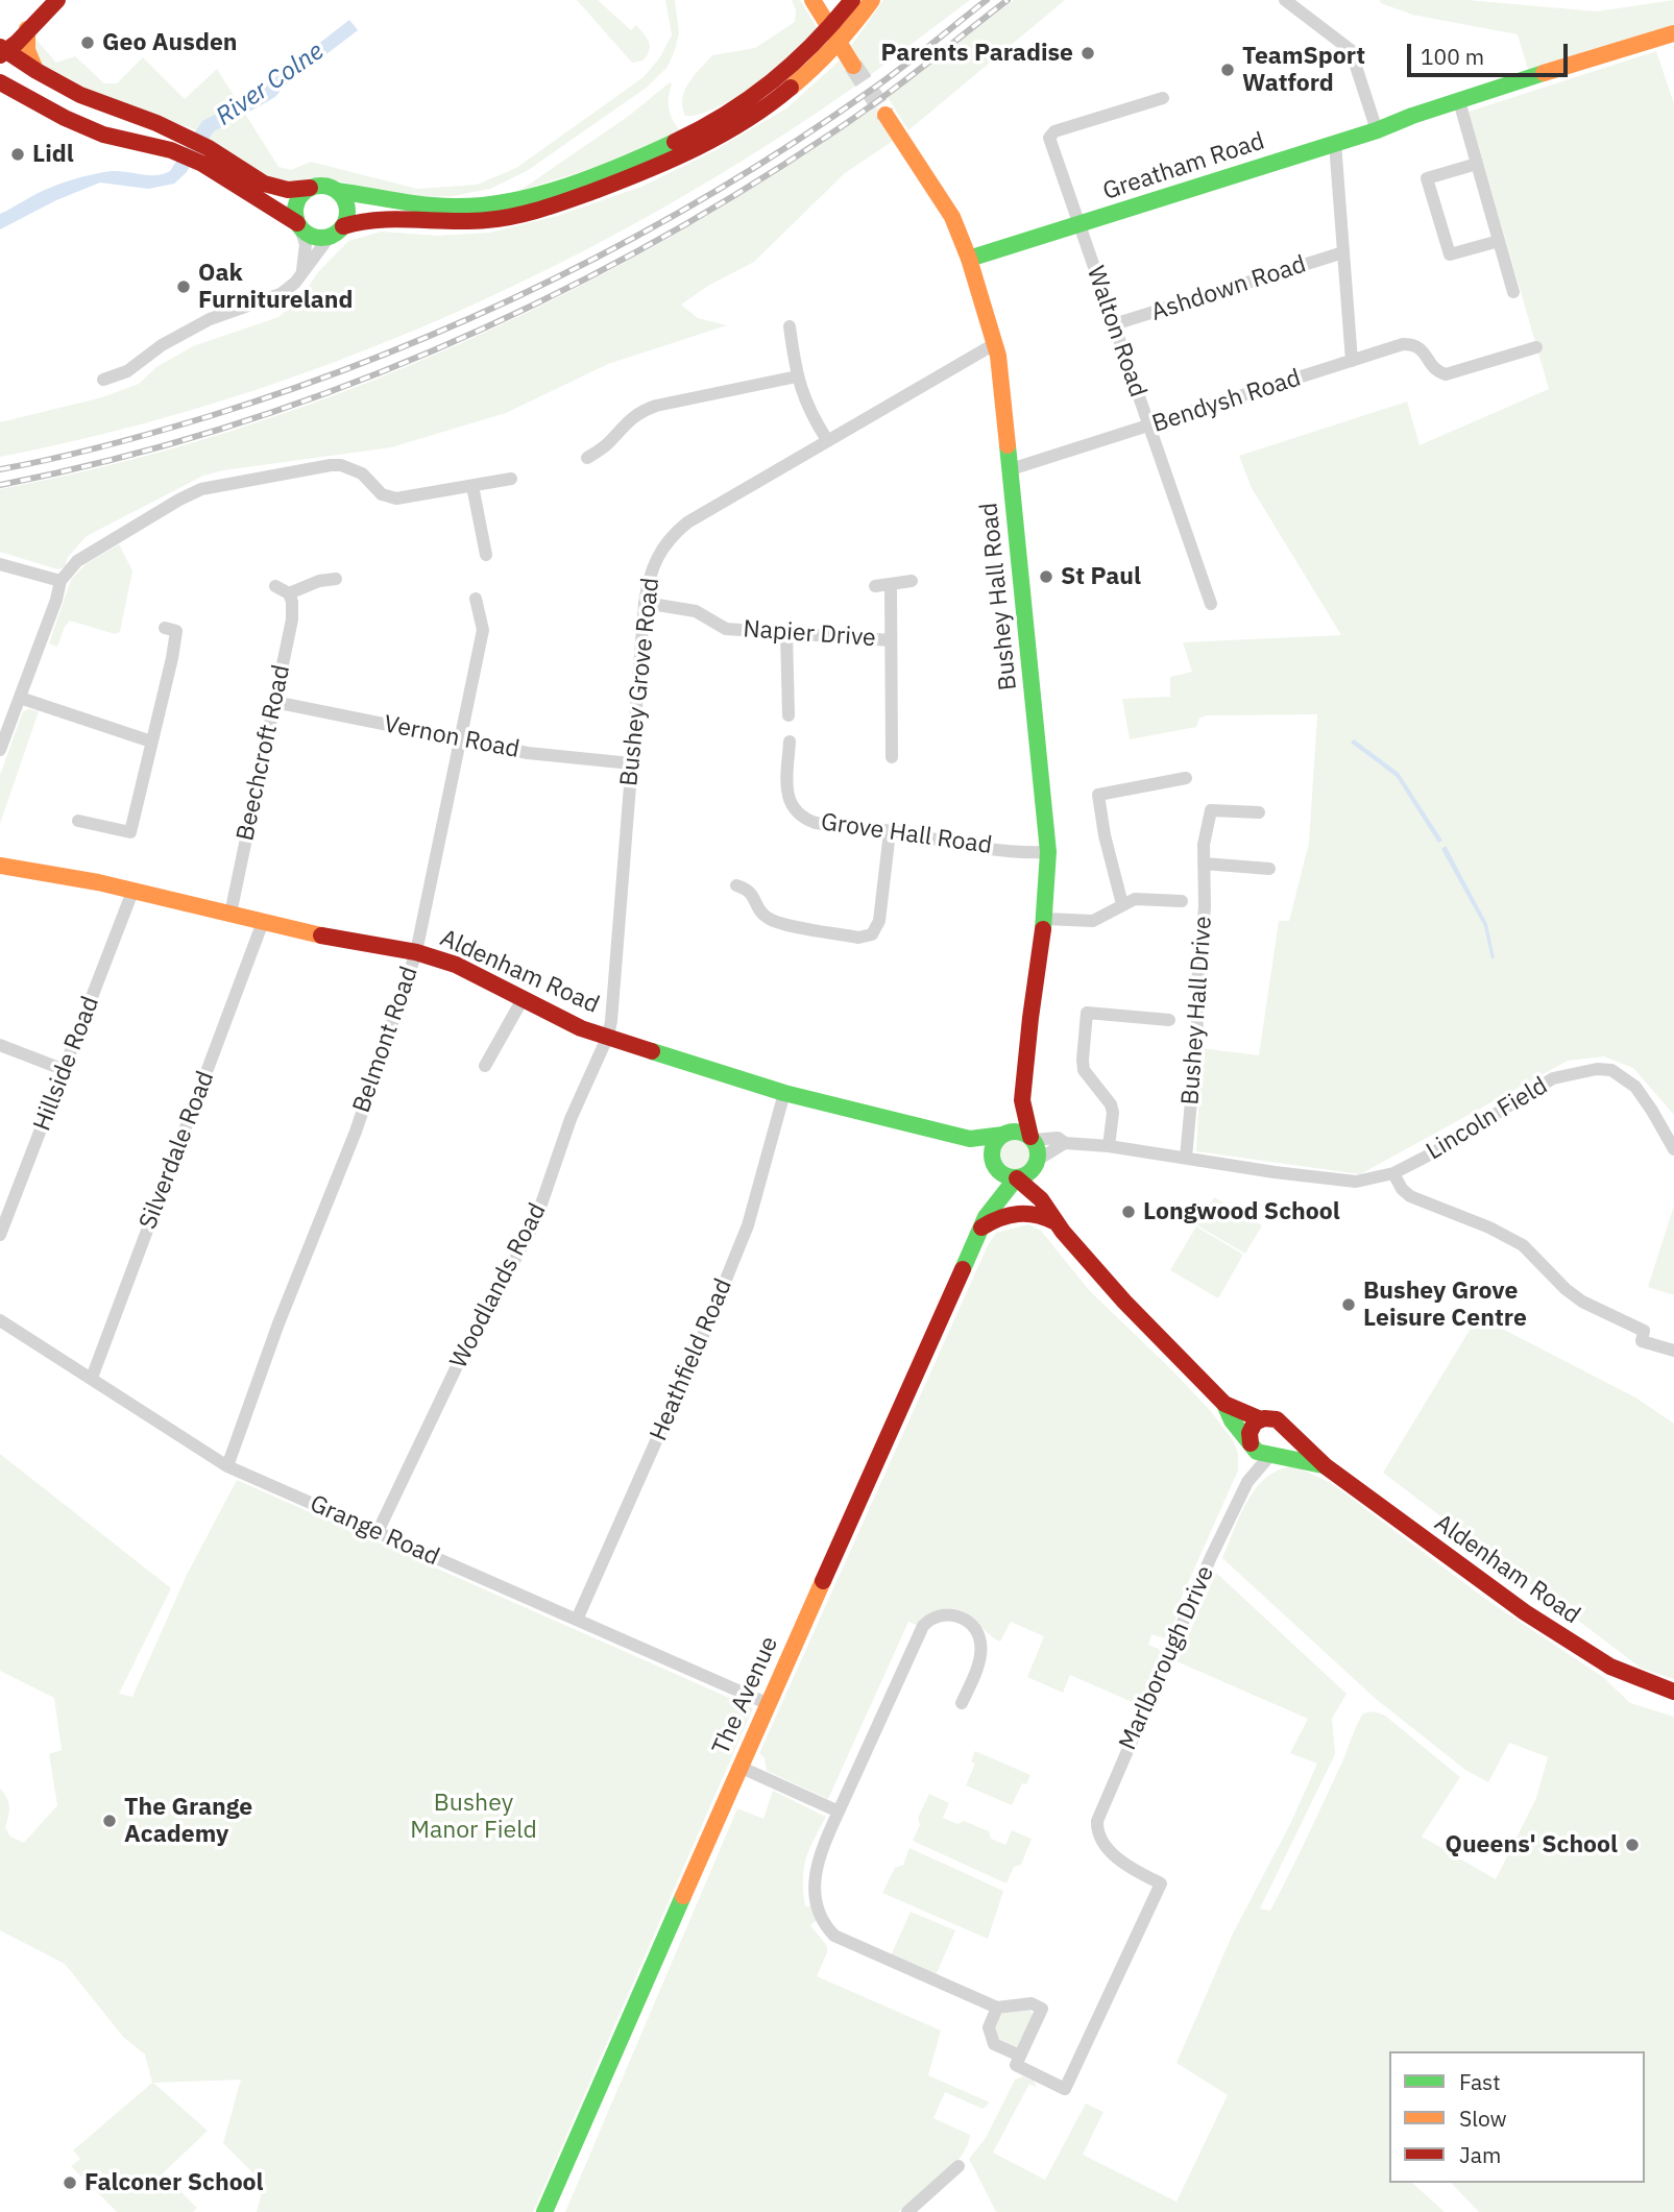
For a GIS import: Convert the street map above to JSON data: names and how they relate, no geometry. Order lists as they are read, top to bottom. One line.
{"streets":{"main road":["Greatham Road","Bushey Hall Road","Aldenham Road","The Avenue"],"street":["Ashdown Road","Walton Road","Bendysh Road","Napier Drive","Bushey Grove Road","Vernon Road","Beechcroft Road","Grove Hall Road","Bushey Hall Drive","Belmont Road","Hillside Road","Lincoln Field","Silverdale Road","Woodlands Road","Heathfield Road","Grange Road","Marlborough Drive"]},"crossings":[["Greatham Road","Walton Road"],["Greatham Road","Bushey Hall Road"],["Ashdown Road","Walton Road"],["Walton Road","Bendysh Road"],["Bendysh Road","Bushey Hall Road"],["Bushey Hall Road","Bushey Grove Road"],["Bushey Hall Road","Grove Hall Road"],["Bushey Hall Road","Aldenham Road"],["Bushey Hall Road","Lincoln Field"],["Bushey Hall Road","The Avenue"],["Napier Drive","Bushey Grove Road"],["Bushey Grove Road","Vernon Road"],["Bushey Grove Road","Aldenham Road"],["Bushey Grove Road","Woodlands Road"],["Vernon Road","Beechcroft Road"],["Vernon Road","Belmont Road"],["Beechcroft Road","Aldenham Road"],["Aldenham Road","Belmont Road"],["Aldenham Road","Hillside Road"],["Aldenham Road","Lincoln Field"],["Aldenham Road","Silverdale Road"],["Aldenham Road","Woodlands Road"],["Aldenham Road","Heathfield Road"],["Aldenham Road","Marlborough Drive"],["Aldenham Road","The Avenue"],["Bushey Hall Drive","Lincoln Field"],["Belmont Road","Grange Road"],["Lincoln Field","The Avenue"],["Silverdale Road","Grange Road"],["Woodlands Road","Grange Road"],["Heathfield Road","Grange Road"],["Grange Road","The Avenue"]],"water":["River Colne"],"parks":["Bushey Manor Field"],"places":["Geo Ausden","Parents Paradise","TeamSport Watford","Lidl","Oak Furnitureland","St Paul","Longwood School","Bushey Grove Leisure Centre","The Grange Academy","Queens' School","Falconer School"],"legend":["Fast","Slow","Jam"],"scale_bar":"100 m"}
